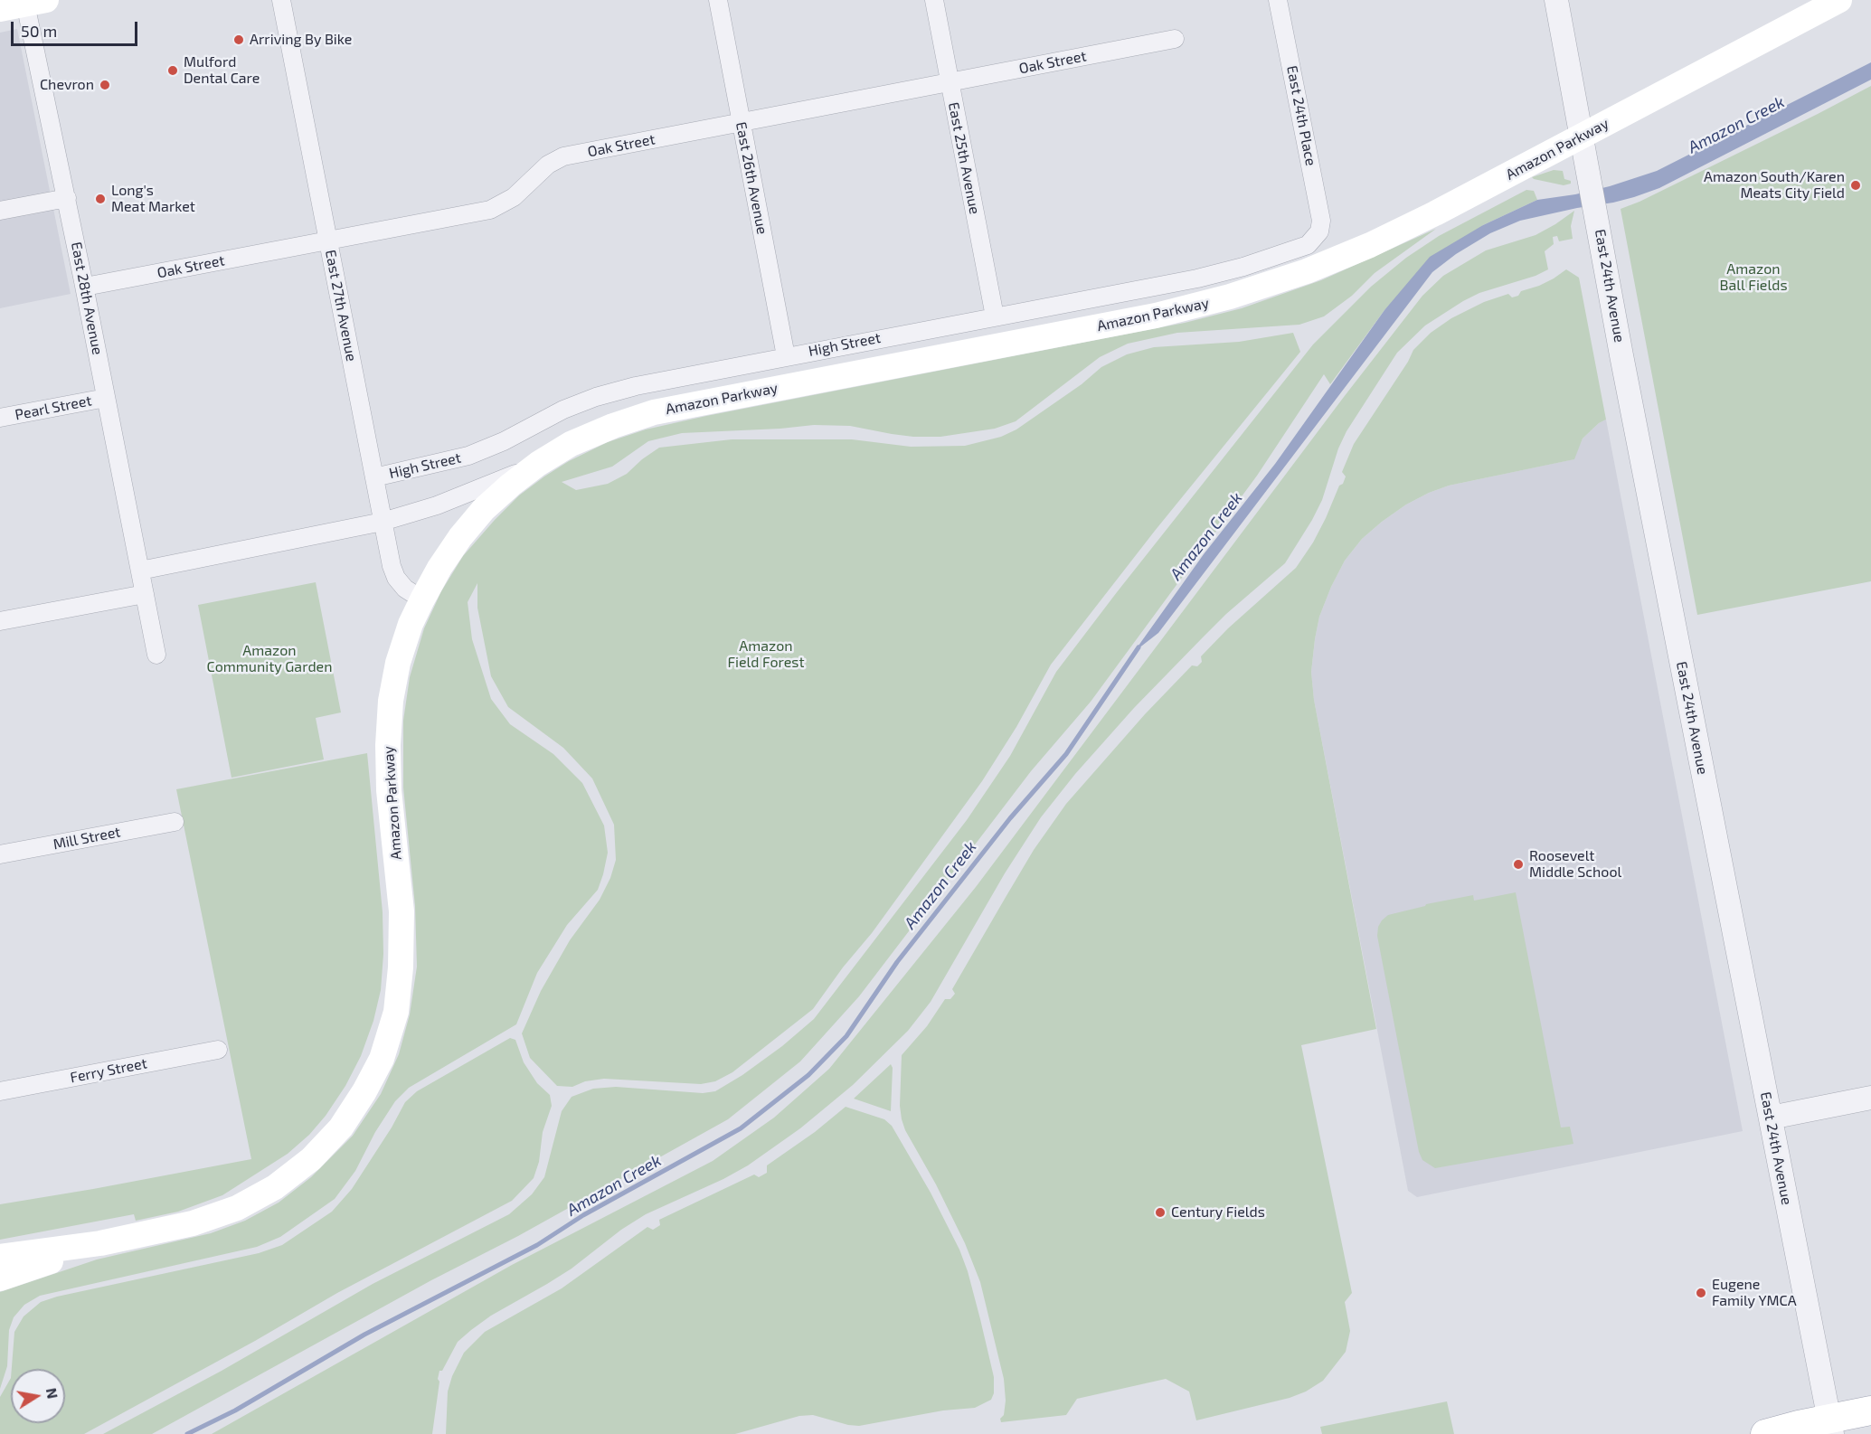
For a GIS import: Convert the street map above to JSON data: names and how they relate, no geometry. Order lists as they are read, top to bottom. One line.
{"streets":{"main road":["Amazon Parkway"],"street":["Oak Street","East 24th Place","East 25th Avenue","East 26th Avenue","East 24th Avenue","East 28th Avenue","East 27th Avenue","High Street","Pearl Street","Mill Street","Ferry Street"]},"crossings":[["Oak Street","East 25th Avenue"],["Oak Street","East 26th Avenue"],["Oak Street","East 28th Avenue"],["Oak Street","East 27th Avenue"],["East 24th Place","High Street"],["Amazon Parkway","East 24th Avenue"],["Amazon Parkway","East 27th Avenue"],["East 25th Avenue","High Street"],["East 26th Avenue","High Street"],["East 28th Avenue","Pearl Street"],["East 27th Avenue","High Street"]],"water":["Amazon Creek"],"parks":["Amazon Ball Fields","Amazon Field Forest","Amazon Community Garden"],"places":["Arriving By Bike","Mulford Dental Care","Chevron","Amazon South/Karen Meats City Field","Long's Meat Market","Roosevelt Middle School","Century Fields","Eugene Family YMCA"],"scale_bar":"50 m","north":"right"}
